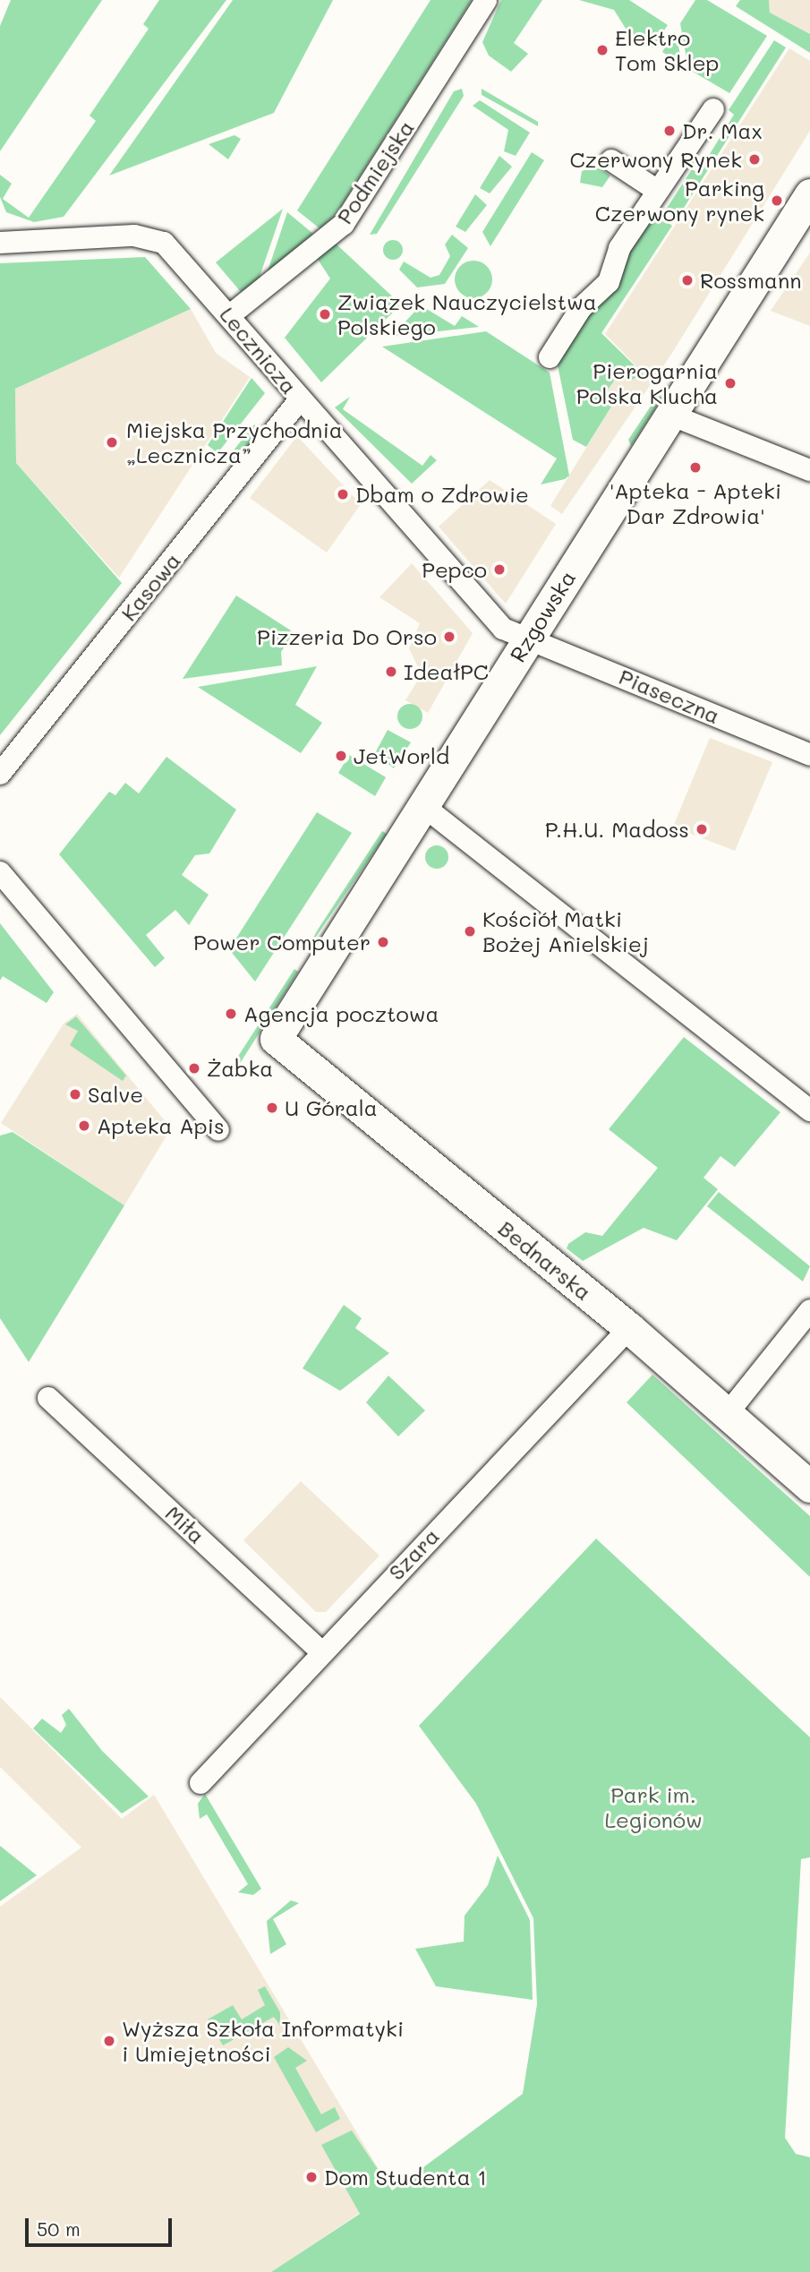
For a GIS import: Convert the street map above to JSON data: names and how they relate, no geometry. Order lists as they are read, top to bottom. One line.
{"streets":{"street":["Podmiejska","Lecznicza","Kasowa","Rzgowska","Piaseczna","Bednarska","Miła","Szara"]},"crossings":[["Podmiejska","Lecznicza"],["Lecznicza","Kasowa"],["Lecznicza","Rzgowska"],["Lecznicza","Piaseczna"],["Rzgowska","Piaseczna"],["Rzgowska","Bednarska"],["Bednarska","Szara"],["Miła","Szara"]],"parks":["Park im. Legionów"],"places":["Elektro Tom Sklep","Dr. Max","Czerwony Rynek","Parking Czerwony rynek","Rossmann","Związek Nauczycielstwa Polskiego","Pierogarnia Polska Klucha","Miejska Przychodnia „Lecznicza”","'Apteka - Apteki Dar Zdrowia'","Dbam o Zdrowie","Pepco","Pizzeria Do Orso","IdeałPC","JetWorld","P.H.U. Madoss","Kościół Matki Bożej Anielskiej","Power Computer","Agencja pocztowa","Żabka","Salve","U Górala","Apteka Apis","Wyższa Szkoła Informatyki i Umiejętności","Dom Studenta 1"],"scale_bar":"50 m"}
